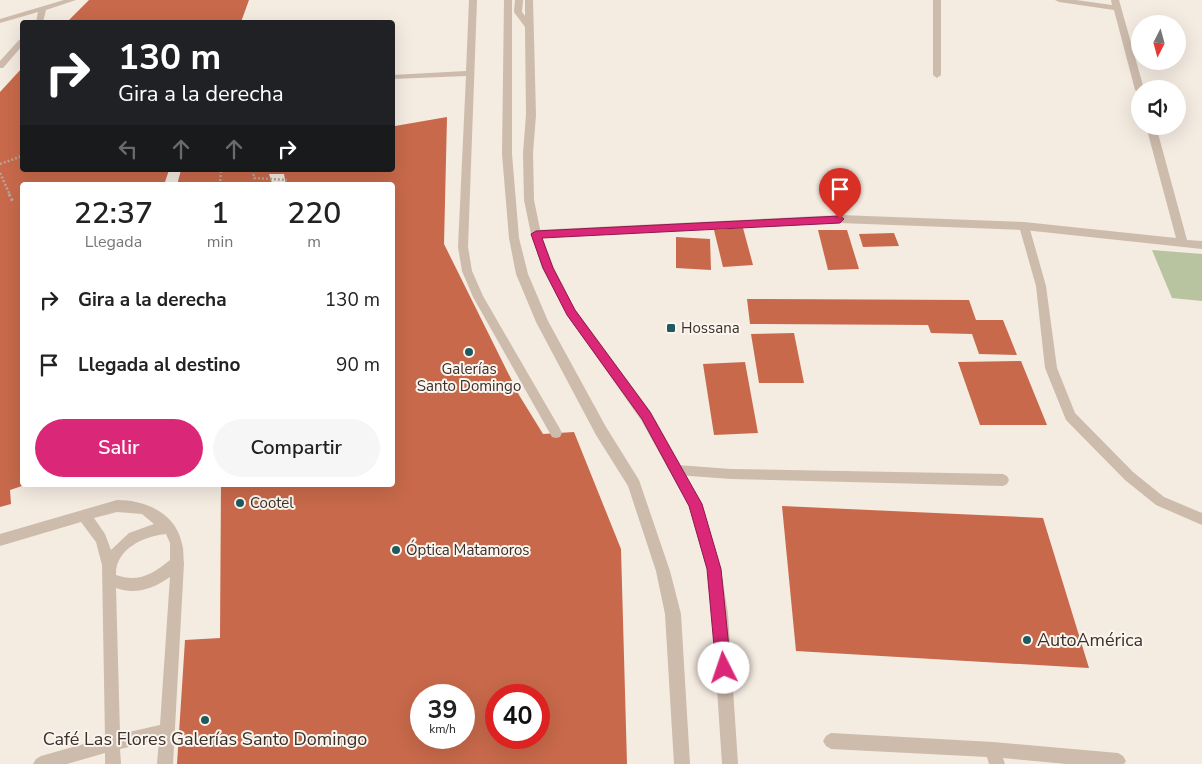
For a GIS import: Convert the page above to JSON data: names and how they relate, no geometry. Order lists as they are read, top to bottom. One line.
{"places":{"transit":["Hossana"],"other":["Galerías Santo Domingo","Cootel","Óptica Matamoros","AutoAmérica","Café Las Flores Galerías Santo Domingo"]},"north":"bottom","page":{"turn":["130 m","Gira a la derecha"],"eta":["22:37","Llegada","1","min","220","m"],"list":[{"name":"Gira a la derecha","value":"130 m"},{"name":"Llegada al destino","value":"90 m"}],"buttons":["Salir","Compartir"],"speed":"39 km/h","limit":"40"}}
